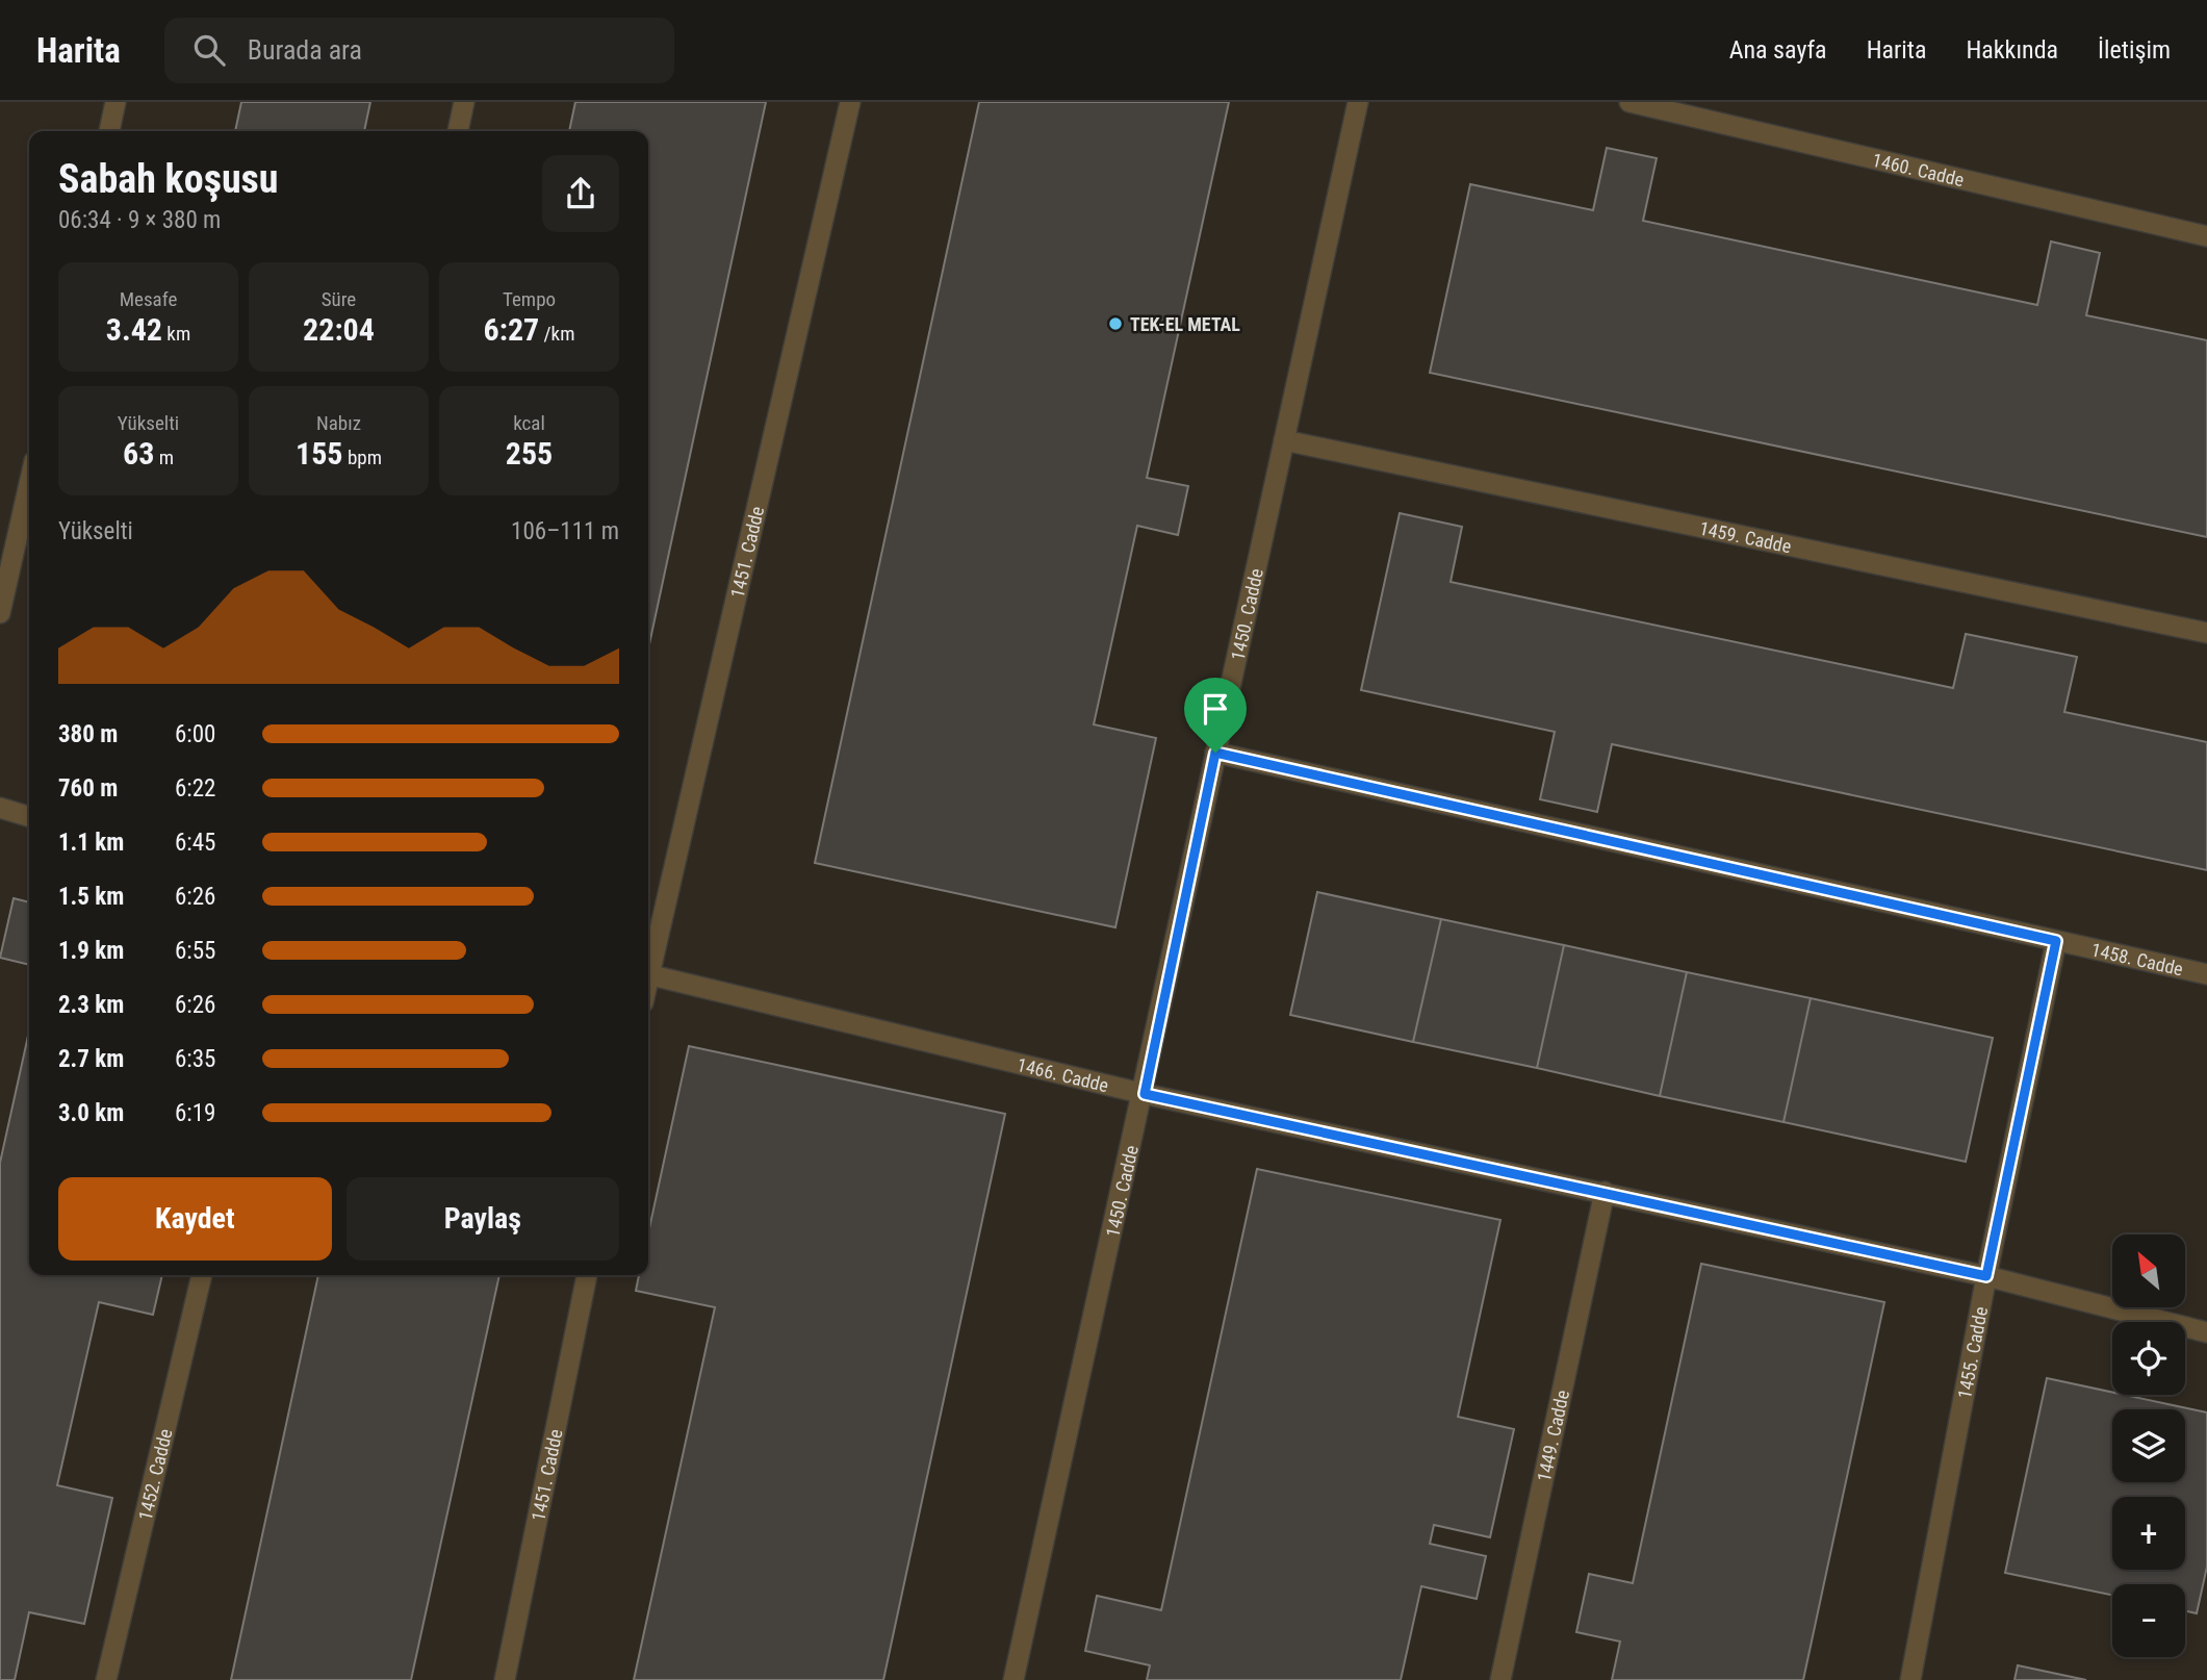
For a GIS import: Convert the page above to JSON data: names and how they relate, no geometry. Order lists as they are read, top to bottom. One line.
{"streets":{"lane":["1460. Cadde","1459. Cadde","1451. Cadde","1450. Cadde","1458. Cadde","1466. Cadde","1455. Cadde","1449. Cadde","1452. Cadde"]},"crossings":[["1459. Cadde","1450. Cadde"],["1450. Cadde","1458. Cadde"],["1450. Cadde","1466. Cadde"],["1458. Cadde","1455. Cadde"],["1466. Cadde","1455. Cadde"],["1466. Cadde","1449. Cadde"]],"places":["TEK-EL METAL"],"north":"top left","page":{"header":"Harita","search":"Burada ara","nav":["Ana sayfa","Harita","Hakkında","İletişim"],"heading":["Sabah koşusu","06:34 · 9 × 380 m"],"stats":[["Mesafe","3.42 km"],["Süre","22:04"],["Tempo","6:27 /km"],["Yükselti","63 m"],["Nabız","155 bpm"],["kcal","255"]],"chart":["Yükselti","106–111 m"],"list":[{"name":"380 m","note":"6:00"},{"name":"760 m","note":"6:22"},{"name":"1.1 km","note":"6:45"},{"name":"1.5 km","note":"6:26"},{"name":"1.9 km","note":"6:55"},{"name":"2.3 km","note":"6:26"},{"name":"2.7 km","note":"6:35"},{"name":"3.0 km","note":"6:19"}],"buttons":["Kaydet","Paylaş"],"map_buttons":["+","−"]}}
